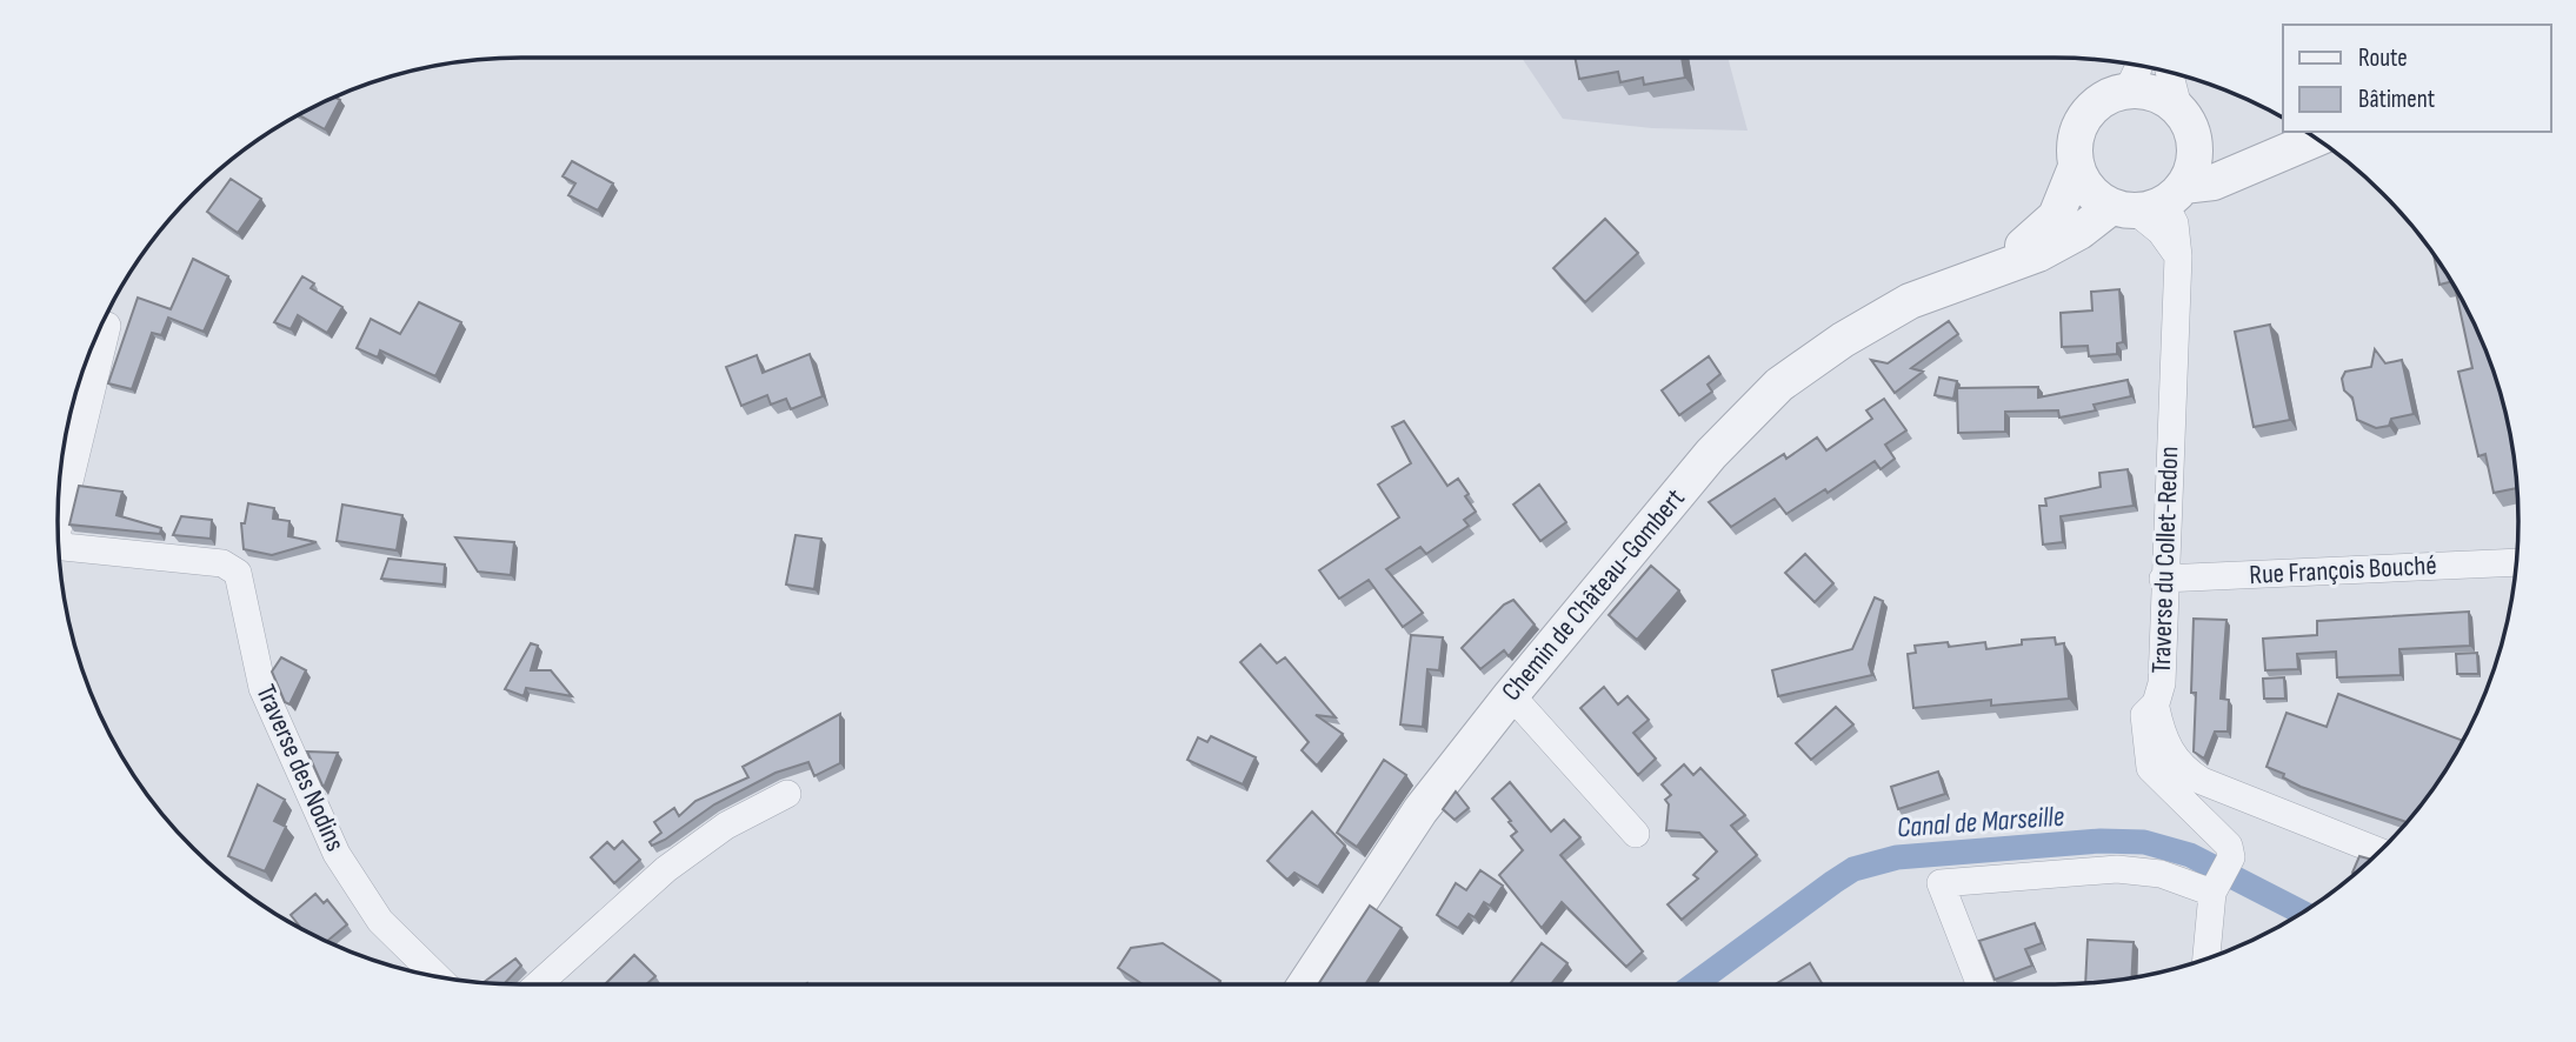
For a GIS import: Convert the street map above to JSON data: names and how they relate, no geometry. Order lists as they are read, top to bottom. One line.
{"streets":{"street":["Traverse du Collet-Redon","Rue François Bouché","Chemin de Château-Gombert","Traverse des Nodins"]},"crossings":[["Traverse du Collet-Redon","Rue François Bouché"],["Traverse du Collet-Redon","Chemin de Château-Gombert"]],"water":["Canal de Marseille"],"legend":["Route","Bâtiment"]}
